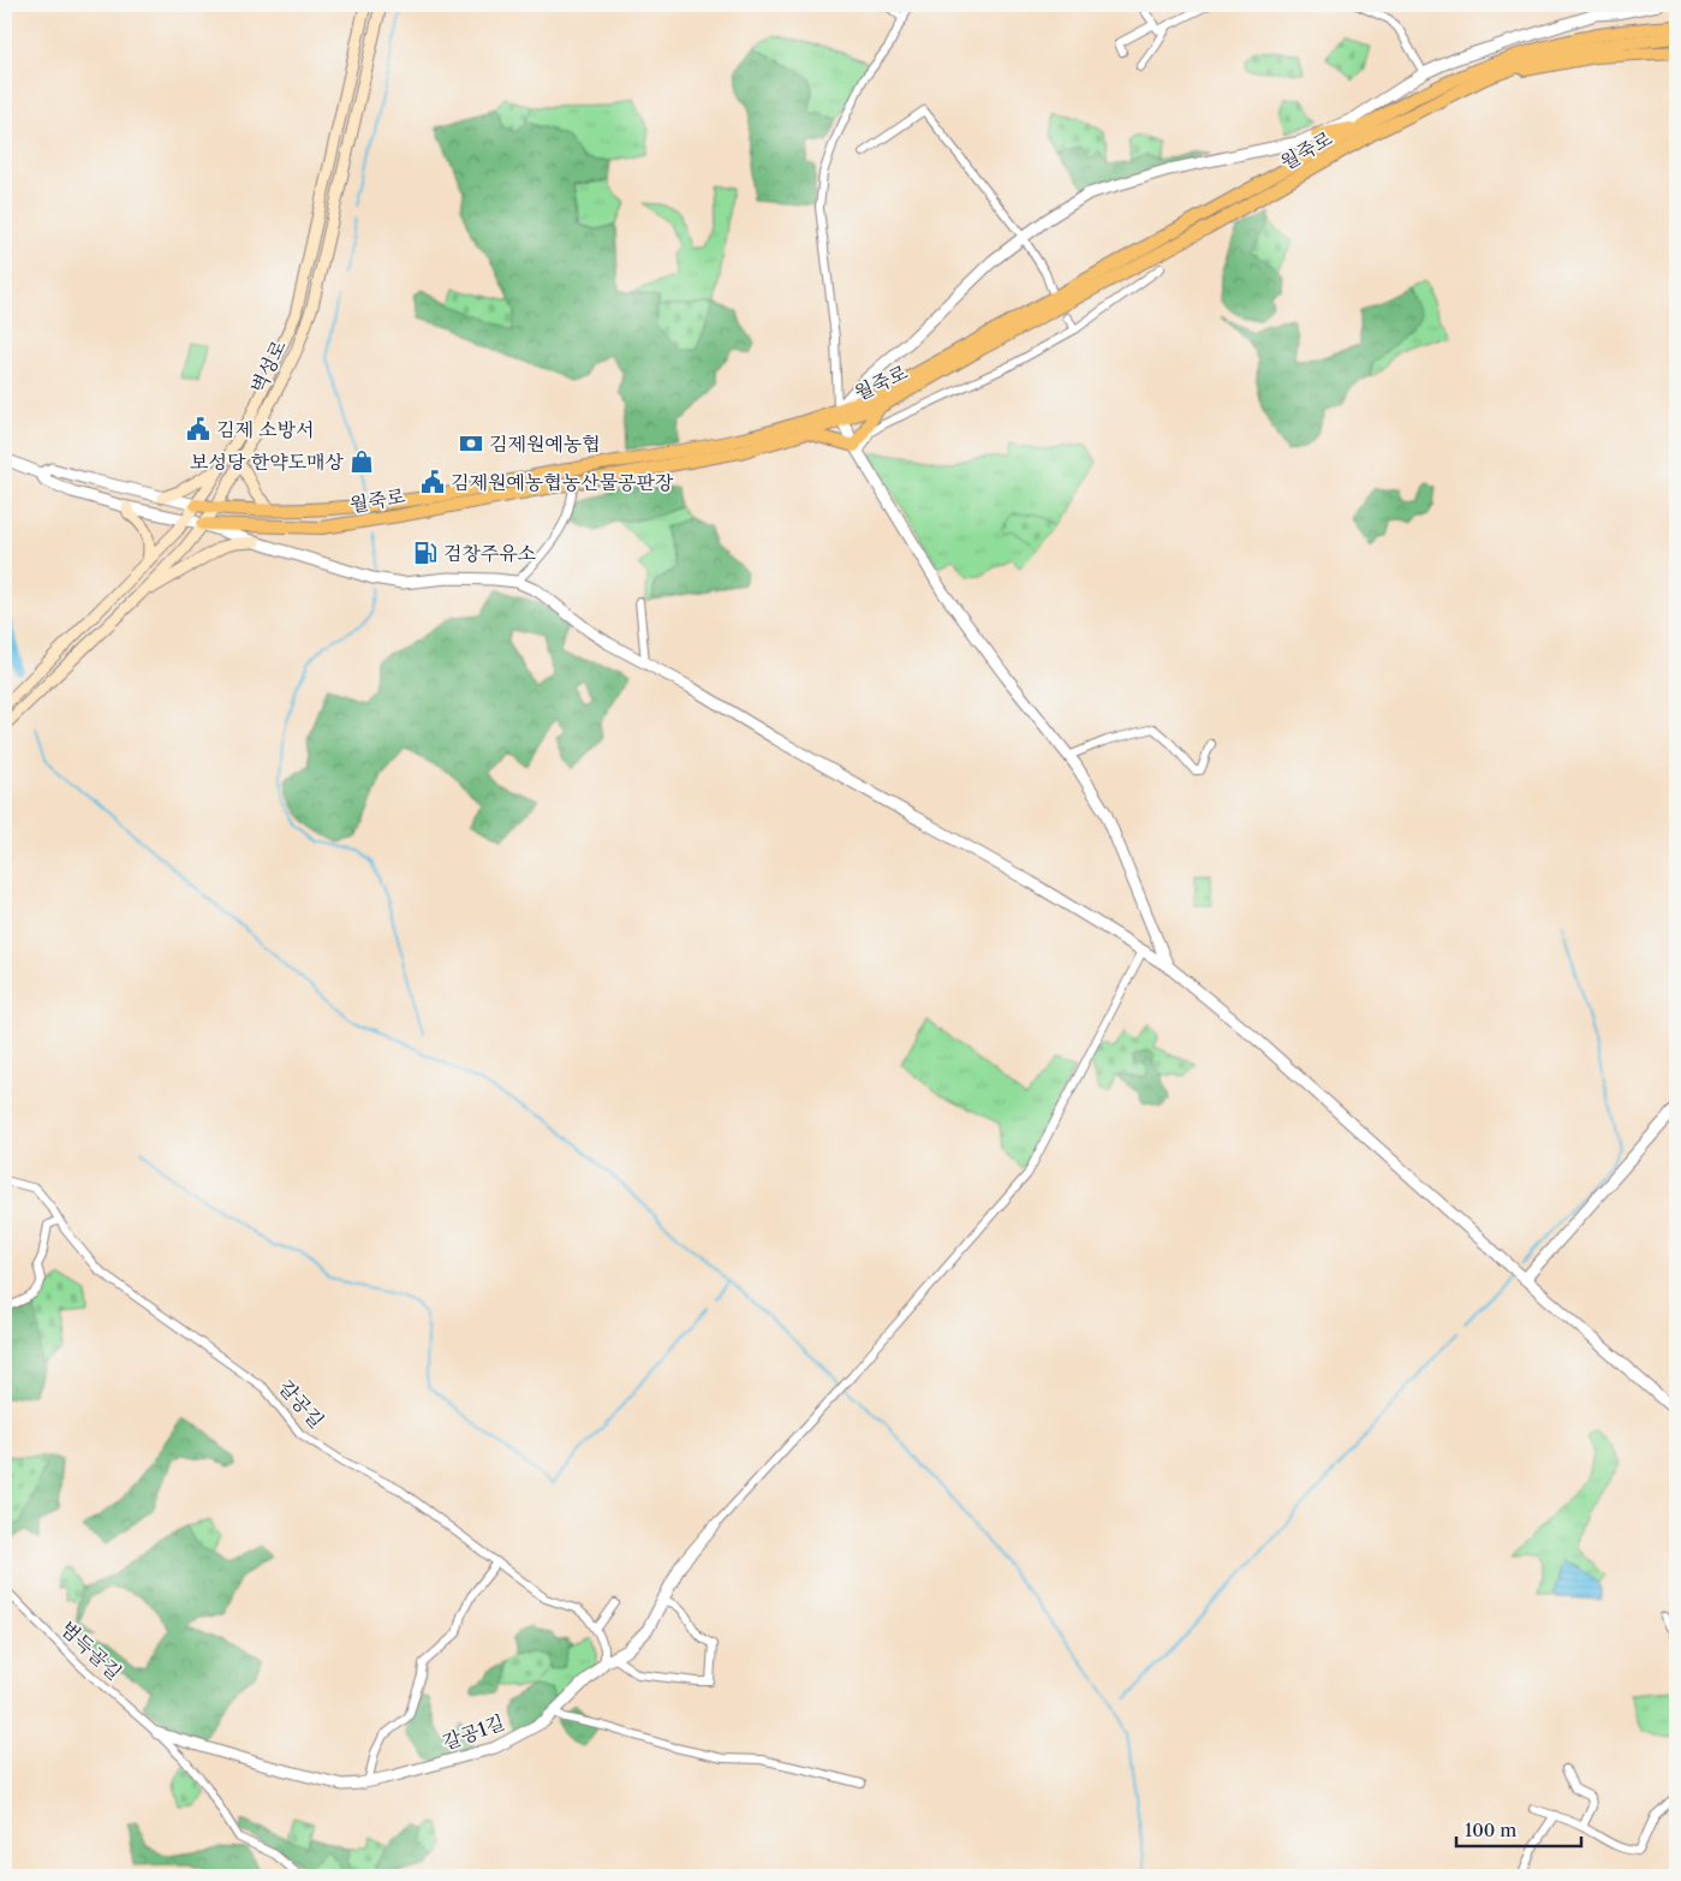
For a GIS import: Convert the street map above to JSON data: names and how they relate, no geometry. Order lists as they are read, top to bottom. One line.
{"streets":{"main road":["월죽로","벽성로"],"street":["갈공길","범득골길","갈공1길"]},"crossings":[["월죽로","벽성로"],["갈공길","갈공1길"],["범득골길","갈공1길"]],"places":{"public building":["김제 소방서","김제원예농협농산물공판장"],"bank":["김제원예농협"],"shop":["보성당 한약도매상"],"fuel station":["검창주유소"]},"scale_bar":"100 m"}
